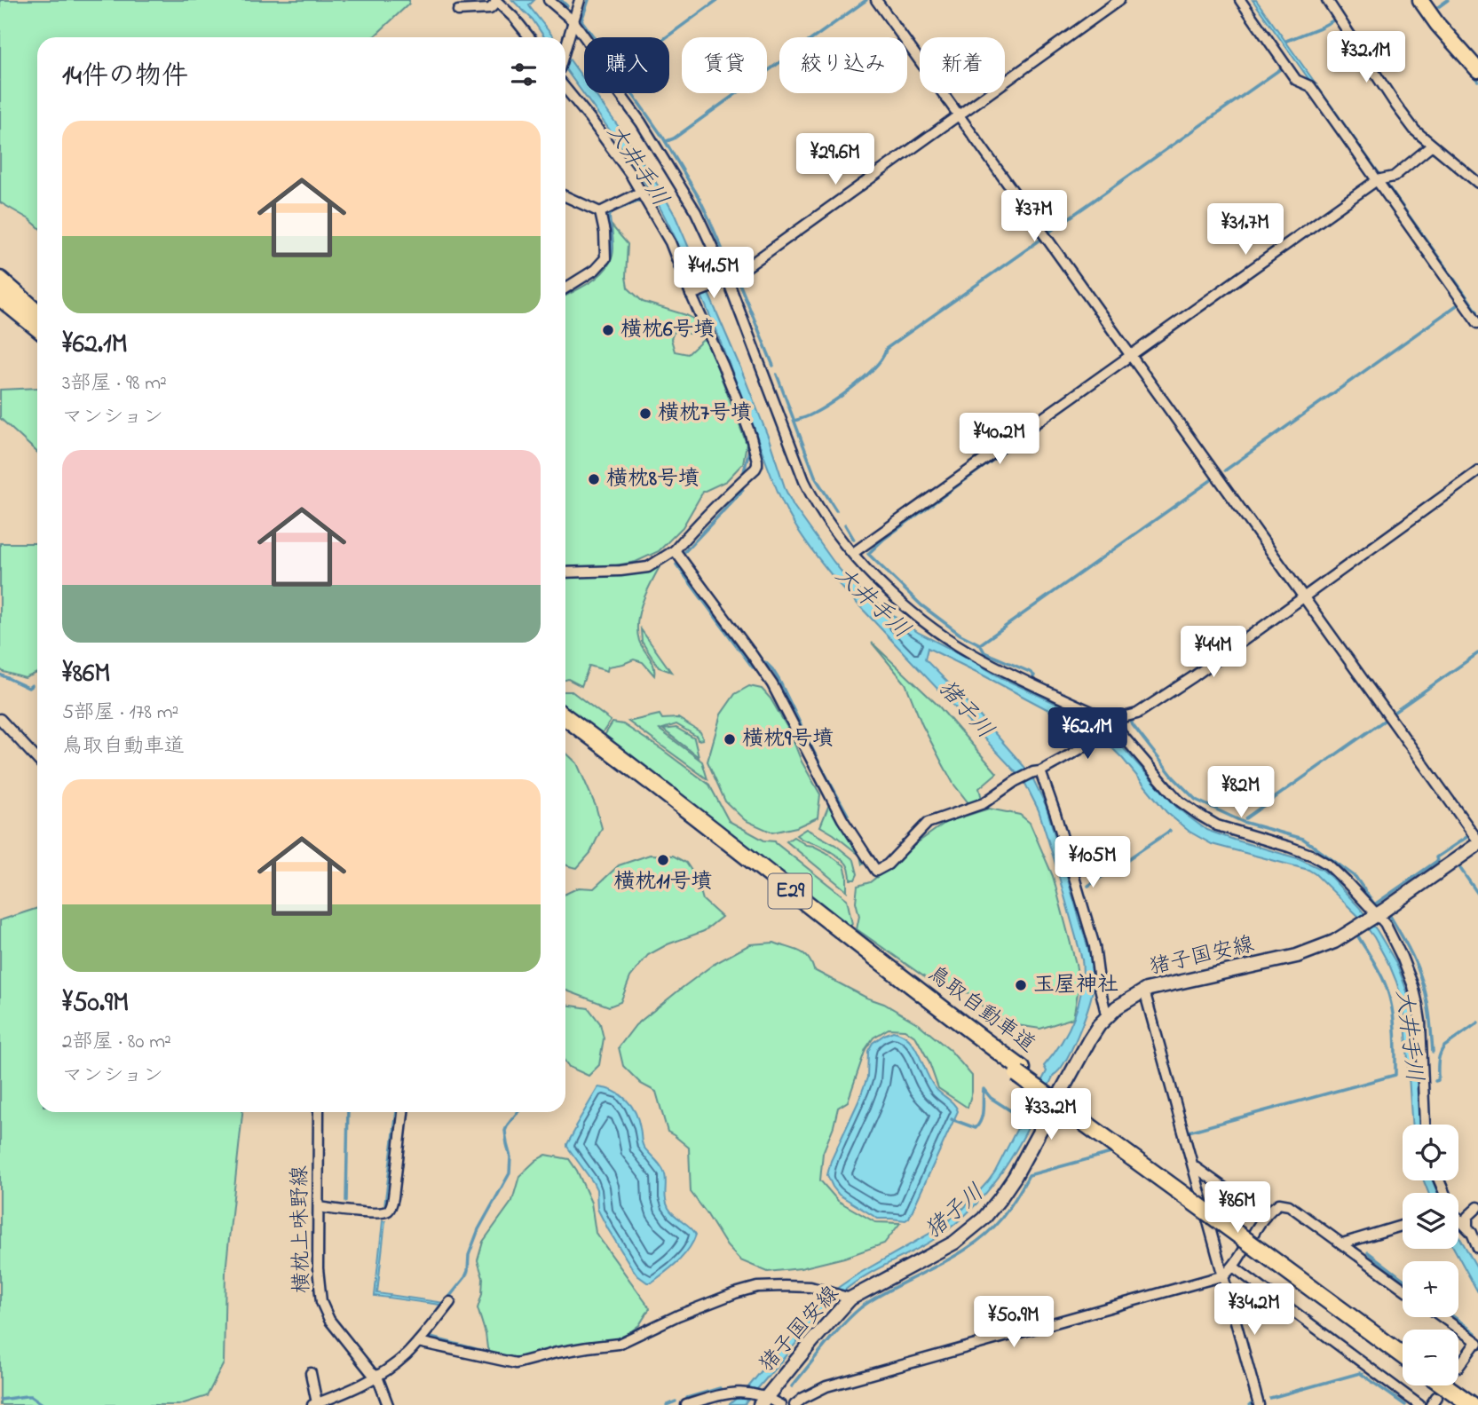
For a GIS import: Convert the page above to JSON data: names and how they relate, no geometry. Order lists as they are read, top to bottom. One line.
{"streets":{"highway":["E29","鳥取自動車道"],"main road":["猪子国安線"],"street":["横枕上味野線"]},"water":["大井手川","猪子川"],"places":["横枕6号墳","横枕7号墳","横枕8号墳","横枕9号墳","横枕11号墳","玉屋神社"],"page":{"price":["¥32.1M","¥29.6M","¥37M","¥31.7M","¥41.5M","¥40.2M","¥44M","¥62.1M","¥82M","¥105M","¥33.2M","¥86M","¥34.2M","¥50.9M"],"chip":["購入","賃貸","絞り込み","新着"],"heading":"14件の物件","list":[{"name":"¥62.1M","note":"3部屋 · 98 m² · マンション"},{"name":"¥86M","note":"5部屋 · 178 m² · 鳥取自動車道"},{"name":"¥50.9M","note":"2部屋 · 80 m² · マンション"}],"map_buttons":["+","−"]}}
